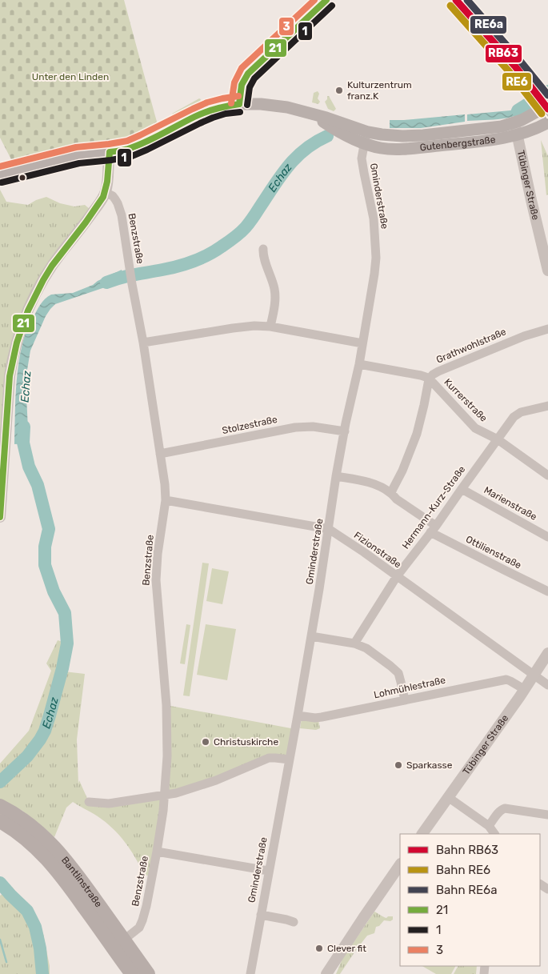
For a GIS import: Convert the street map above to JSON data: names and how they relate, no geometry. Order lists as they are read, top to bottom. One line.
{"streets":{"main road":["Gutenbergstraße","Bantlinstraße"],"street":["Tübinger Straße","Gminderstraße","Benzstraße","Grathwohlstraße","Kurrerstraße","Stolzestraße","Marienstraße","Hermann-Kurz-Straße","Fizionstraße","Ottilienstraße","Lohmühlestraße"]},"crossings":[["Gutenbergstraße","Tübinger Straße"],["Gutenbergstraße","Gminderstraße"],["Tübinger Straße","Fizionstraße"],["Tübinger Straße","Lohmühlestraße"],["Gminderstraße","Kurrerstraße"],["Gminderstraße","Stolzestraße"],["Gminderstraße","Fizionstraße"],["Gminderstraße","Ottilienstraße"],["Gminderstraße","Lohmühlestraße"],["Benzstraße","Stolzestraße"],["Benzstraße","Fizionstraße"],["Benzstraße","Bantlinstraße"],["Grathwohlstraße","Kurrerstraße"],["Kurrerstraße","Hermann-Kurz-Straße"],["Marienstraße","Hermann-Kurz-Straße"],["Hermann-Kurz-Straße","Fizionstraße"],["Hermann-Kurz-Straße","Ottilienstraße"]],"water":["Echaz"],"parks":["Unter den Linden"],"places":["Kulturzentrum franz.K","Christuskirche","Sparkasse","Clever fit"],"lines":["rail line RB63","rail line RE6a","transit line 21","transit line 3","rail line RE6","transit line 1"],"legend":["Bahn RB63","Bahn RE6","Bahn RE6a","21","1","3"]}
